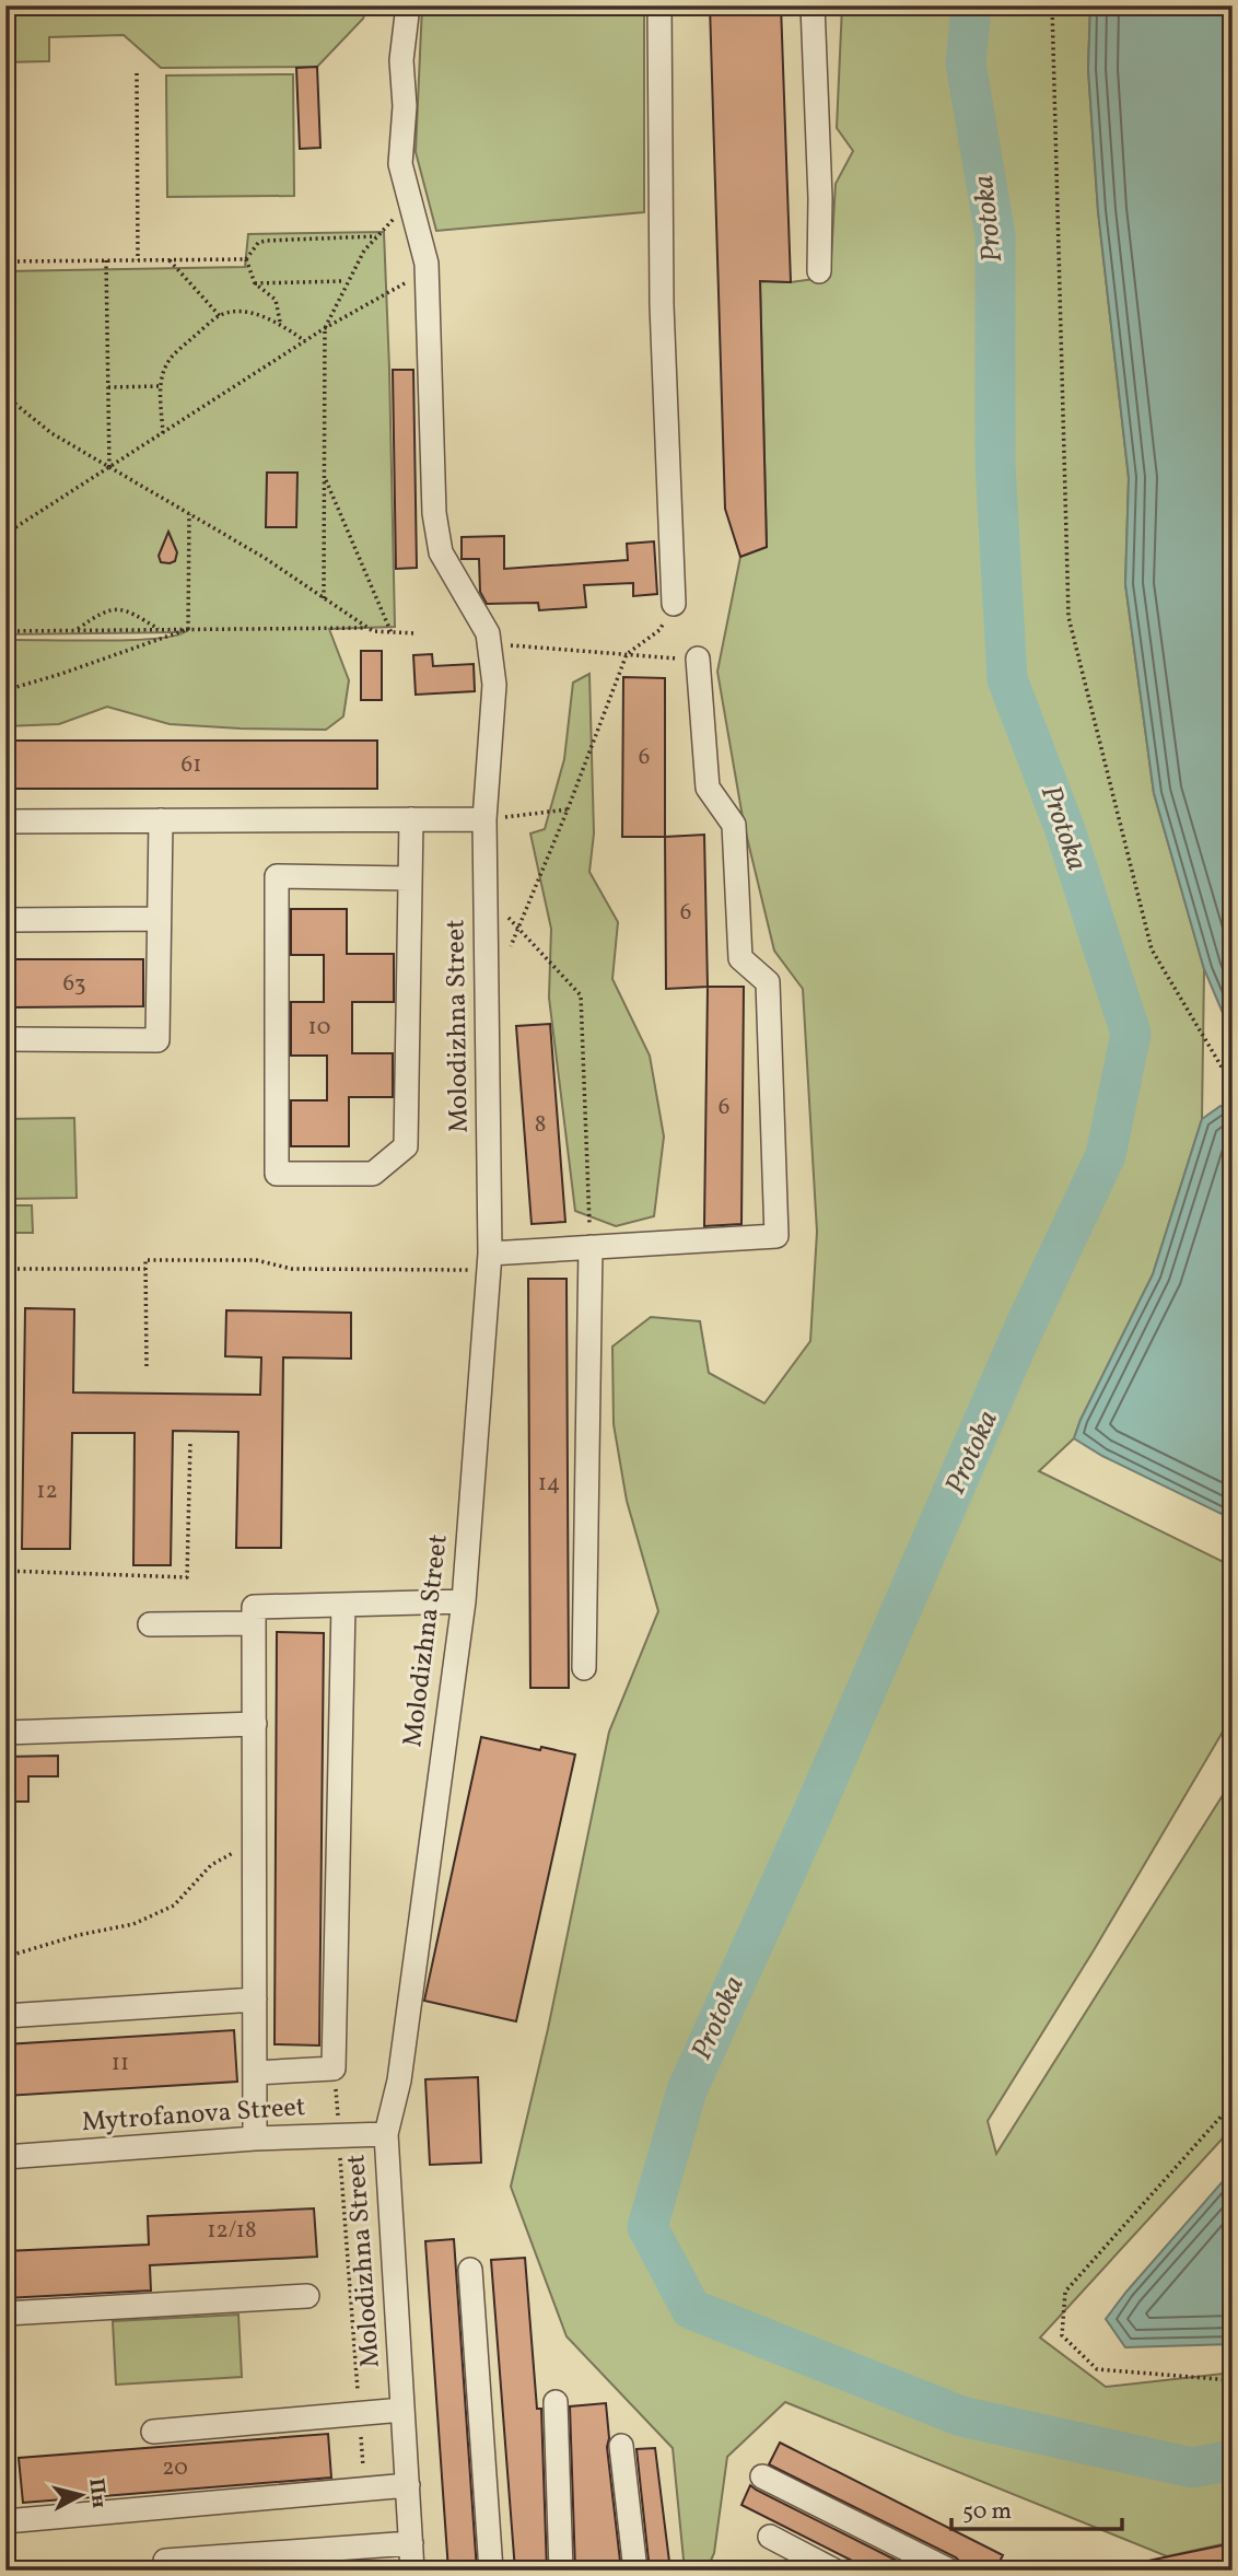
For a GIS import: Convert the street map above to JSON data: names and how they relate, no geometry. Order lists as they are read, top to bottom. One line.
{"streets":{"street":["Molodizhna Street","Mytrofanova Street"]},"crossings":[["Molodizhna Street","Mytrofanova Street"]],"water":["Protoka"],"house_numbers":["6","61","6","63","10","6","8","14","12","11","12/18","20"],"scale_bar":"50 m","north":"right"}
